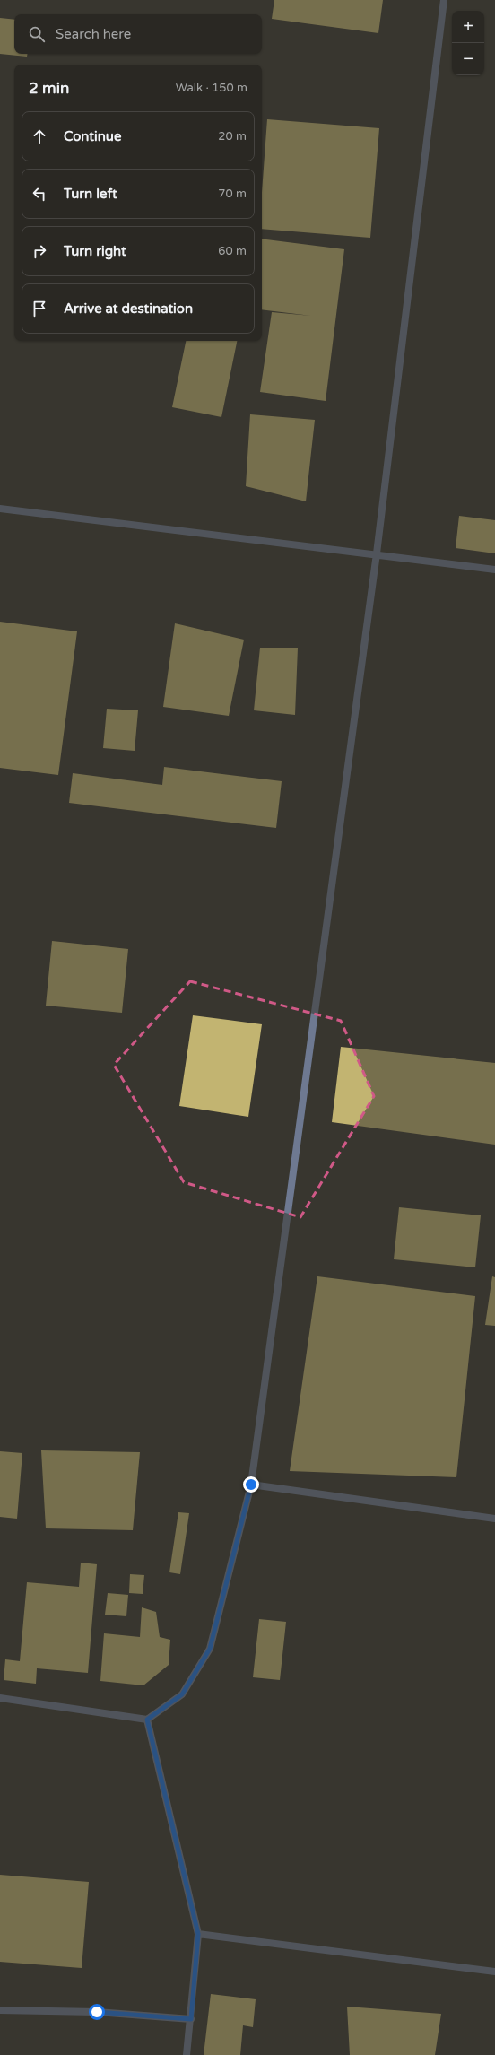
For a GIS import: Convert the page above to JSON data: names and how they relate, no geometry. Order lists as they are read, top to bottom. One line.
{"page":{"map_buttons":["+","−"],"search":"Search here","heading":["2 min","Walk · 150 m"],"list":[["Continue","20 m"],["Turn left","70 m"],["Turn right","60 m"],"Arrive at destination"]}}
